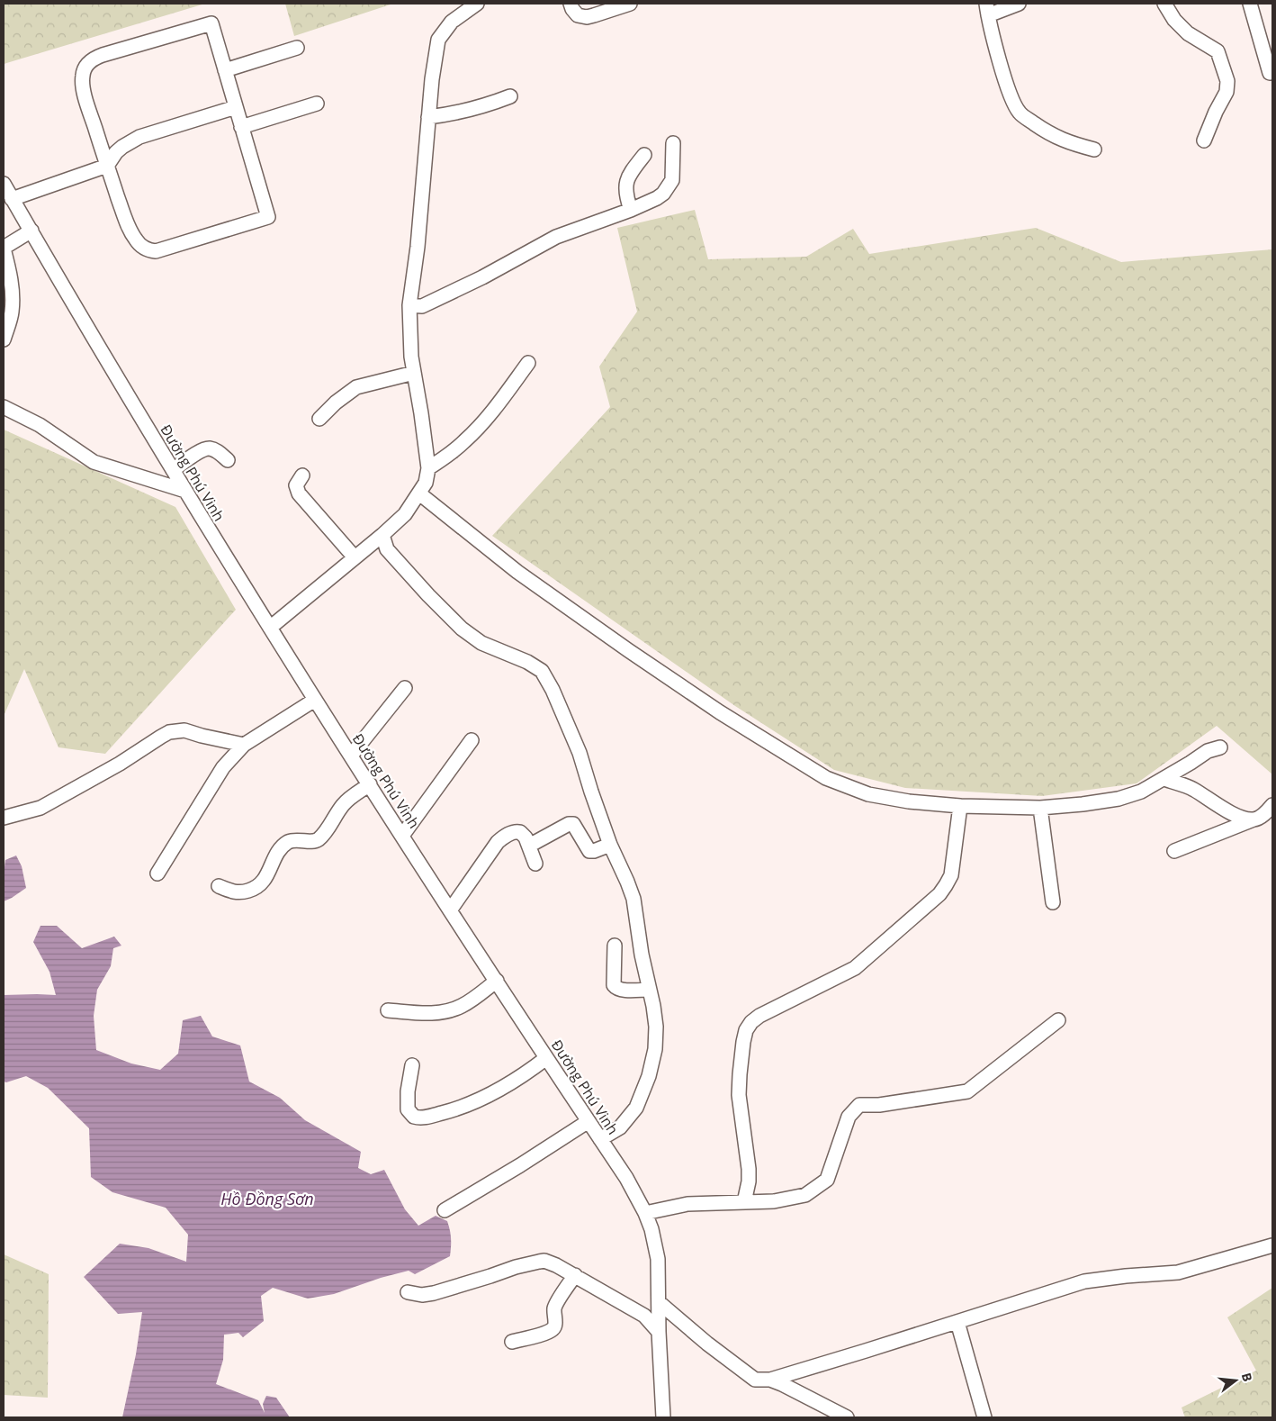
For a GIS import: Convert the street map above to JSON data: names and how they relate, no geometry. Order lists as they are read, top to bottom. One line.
{"streets":{"street":["Đường Phú Vinh"]},"water":["Hồ Đồng Sơn"],"north":"right"}
